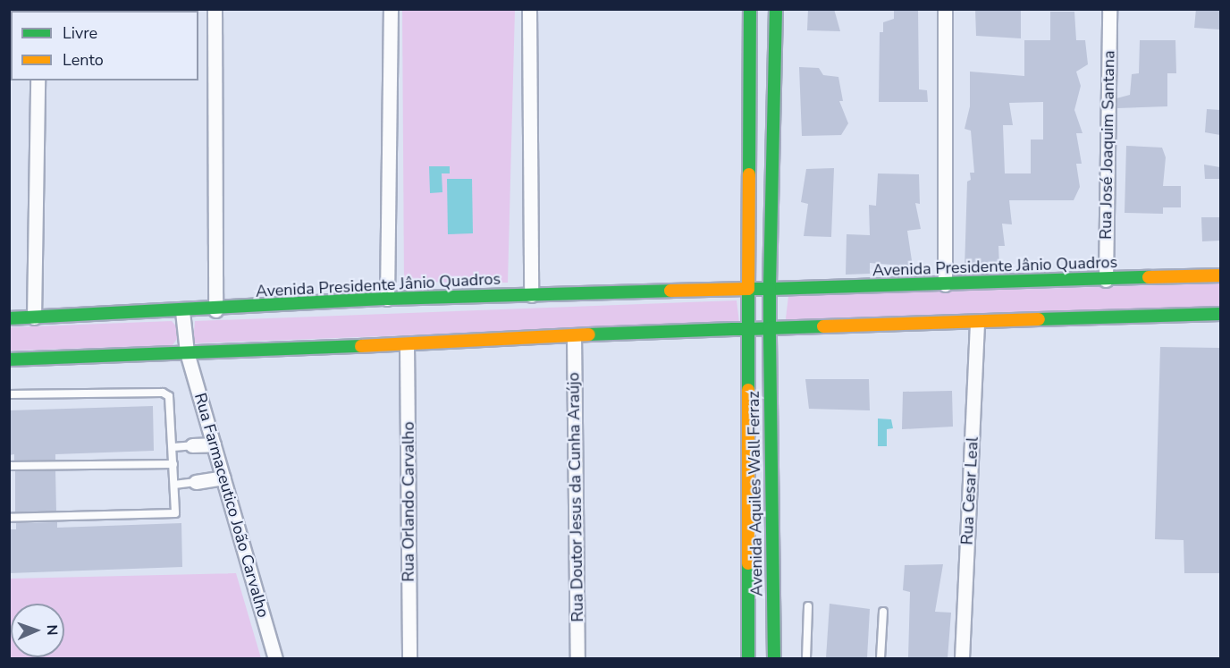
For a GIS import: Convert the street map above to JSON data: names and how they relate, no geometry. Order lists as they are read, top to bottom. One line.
{"streets":{"street":["Rua José Joaquim Santana","Avenida Presidente Jânio Quadros","Rua Cesar Leal","Avenida Aquiles Wall Ferraz","Rua Doutor Jesus da Cunha Araújo","Rua Orlando Carvalho","Rua Farmaceutico João Carvalho"]},"crossings":[["Rua José Joaquim Santana","Avenida Presidente Jânio Quadros"],["Avenida Presidente Jânio Quadros","Avenida Aquiles Wall Ferraz"],["Avenida Presidente Jânio Quadros","Rua Farmaceutico João Carvalho"]],"legend":["Livre","Lento"],"north":"right"}
